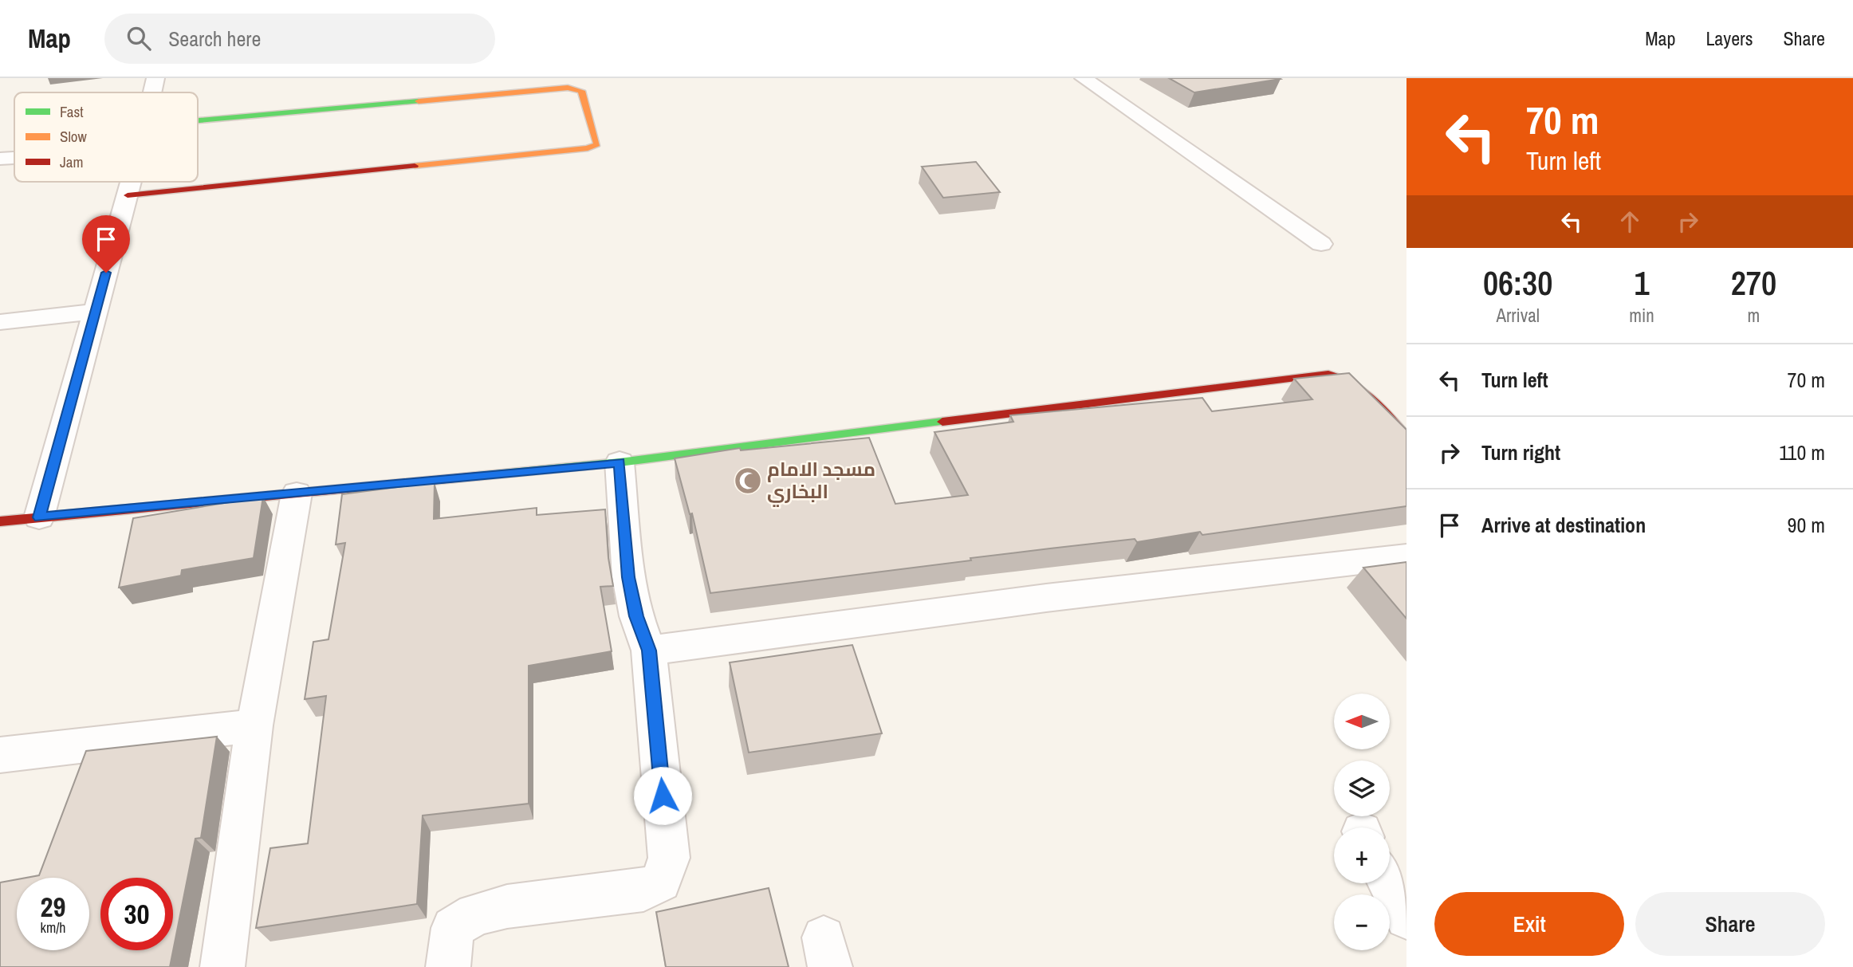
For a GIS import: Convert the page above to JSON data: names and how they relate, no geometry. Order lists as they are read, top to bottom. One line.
{"places":{"mosque":["مسجد الامام البخاري"]},"legend":["Fast","Slow","Jam"],"north":"left","page":{"header":"Map","search":"Search here","nav":["Map","Layers","Share"],"turn":["70 m","Turn left"],"eta":["06:30","Arrival","1","min","270","m"],"list":[{"name":"Turn left","value":"70 m"},{"name":"Turn right","value":"110 m"},{"name":"Arrive at destination","value":"90 m"}],"map_buttons":["+","−"],"speed":"29 km/h","limit":"30","buttons":["Exit","Share"]}}
